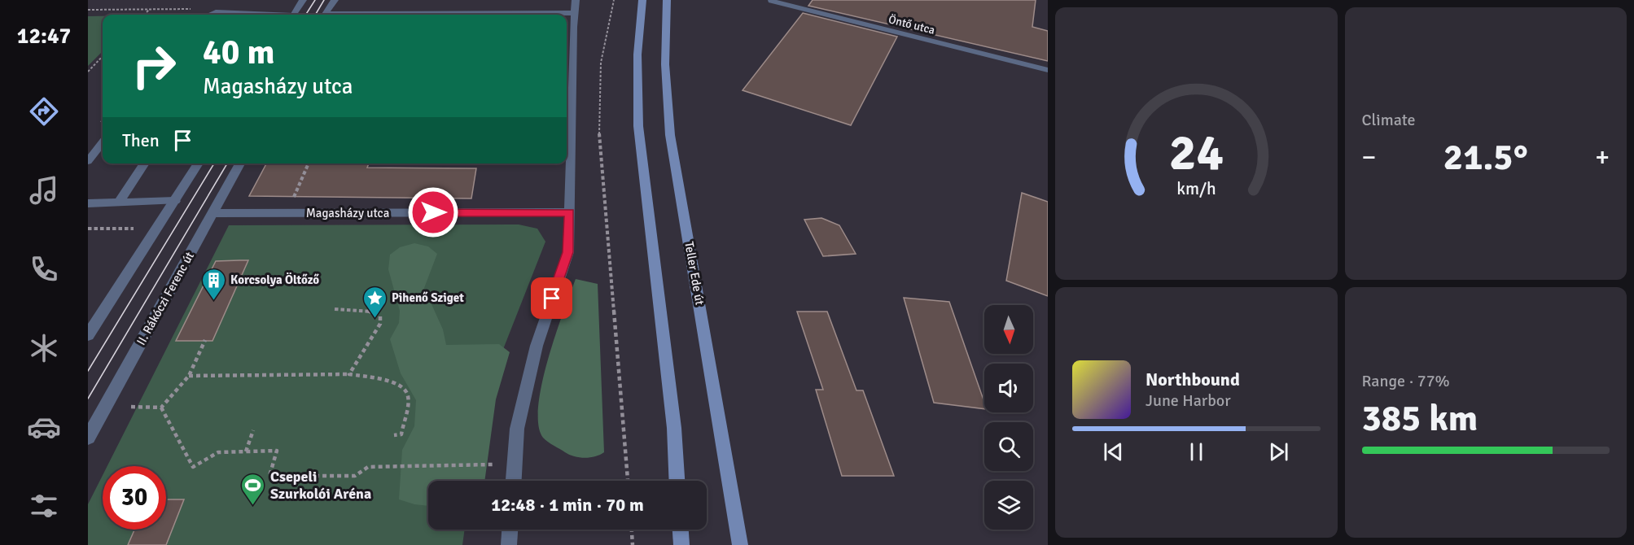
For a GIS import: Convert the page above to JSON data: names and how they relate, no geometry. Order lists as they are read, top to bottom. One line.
{"streets":{"main road":["Teller Ede út"],"street":["Öntő utca","Magasházy utca","II. Rákóczi Ferenc út"]},"crossings":[["Magasházy utca","II. Rákóczi Ferenc út"]],"places":{"building":["Korcsolya Öltőző"],"place":["Pihenő Sziget"],"sports":["Csepeli Szurkolói Aréna"]},"north":"bottom","page":{"tabs":"12:47","tile":["Climate",["Range · 77%","385 km"]],"turn":["40 m","Magasházy utca"],"then":"Then","heat":["−","21.5°","+"],"song":["Northbound","June Harbor"],"limit":"30","trip":"12:48 · 1 min · 70 m","gauge":["24","km/h"]}}
